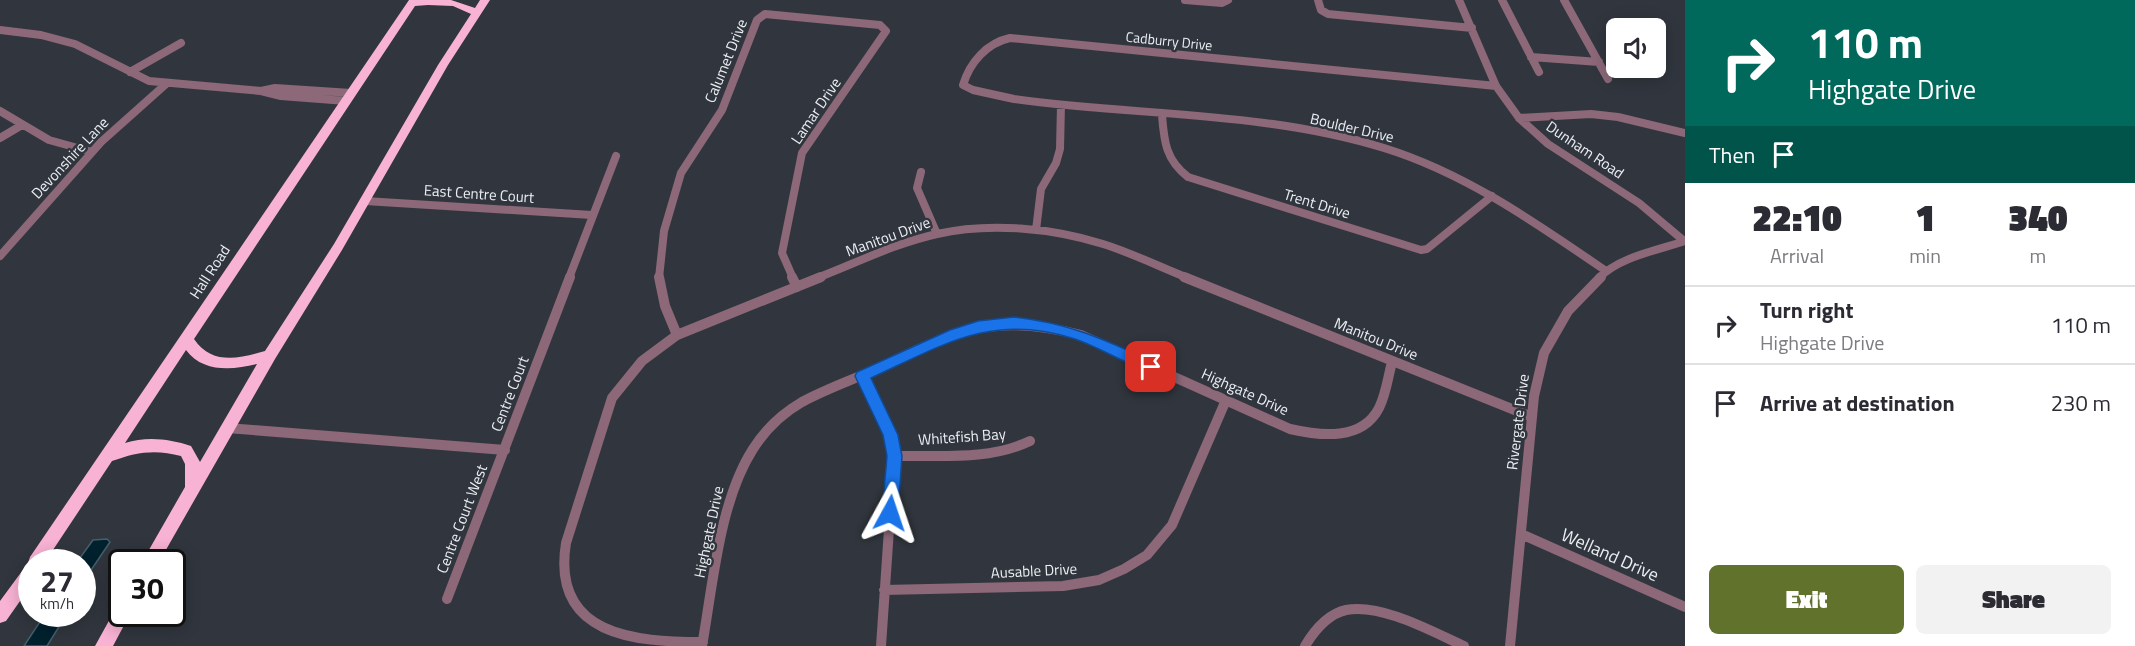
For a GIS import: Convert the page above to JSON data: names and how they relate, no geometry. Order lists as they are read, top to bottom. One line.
{"streets":{"highway":["Hall Road"],"street":["Cadburry Drive","Calumet Drive","Lamar Drive","Boulder Drive","Dunham Road","Devonshire Lane","East Centre Court","Trent Drive","Manitou Drive","Highgate Drive","Centre Court","Rivergate Drive","Whitefish Bay","Centre Court West","Welland Drive","Ausable Drive"]},"crossings":[["Cadburry Drive","Boulder Drive"],["Cadburry Drive","Dunham Road"],["Calumet Drive","Lamar Drive"],["Calumet Drive","Manitou Drive"],["Lamar Drive","Manitou Drive"],["Boulder Drive","Trent Drive"],["Boulder Drive","Rivergate Drive"],["Dunham Road","Rivergate Drive"],["East Centre Court","Centre Court"],["Manitou Drive","Highgate Drive"],["Manitou Drive","Rivergate Drive"],["Highgate Drive","Ausable Drive"],["Centre Court","Centre Court West"],["Rivergate Drive","Welland Drive"]],"page":{"turn":["110 m","Highgate Drive"],"then":"Then","eta":["22:10","Arrival","1","min","340","m"],"list":[{"name":"Turn right","note":"Highgate Drive","value":"110 m"},{"name":"Arrive at destination","value":"230 m"}],"speed":"27 km/h","limit":"30","buttons":["Exit","Share"]}}
